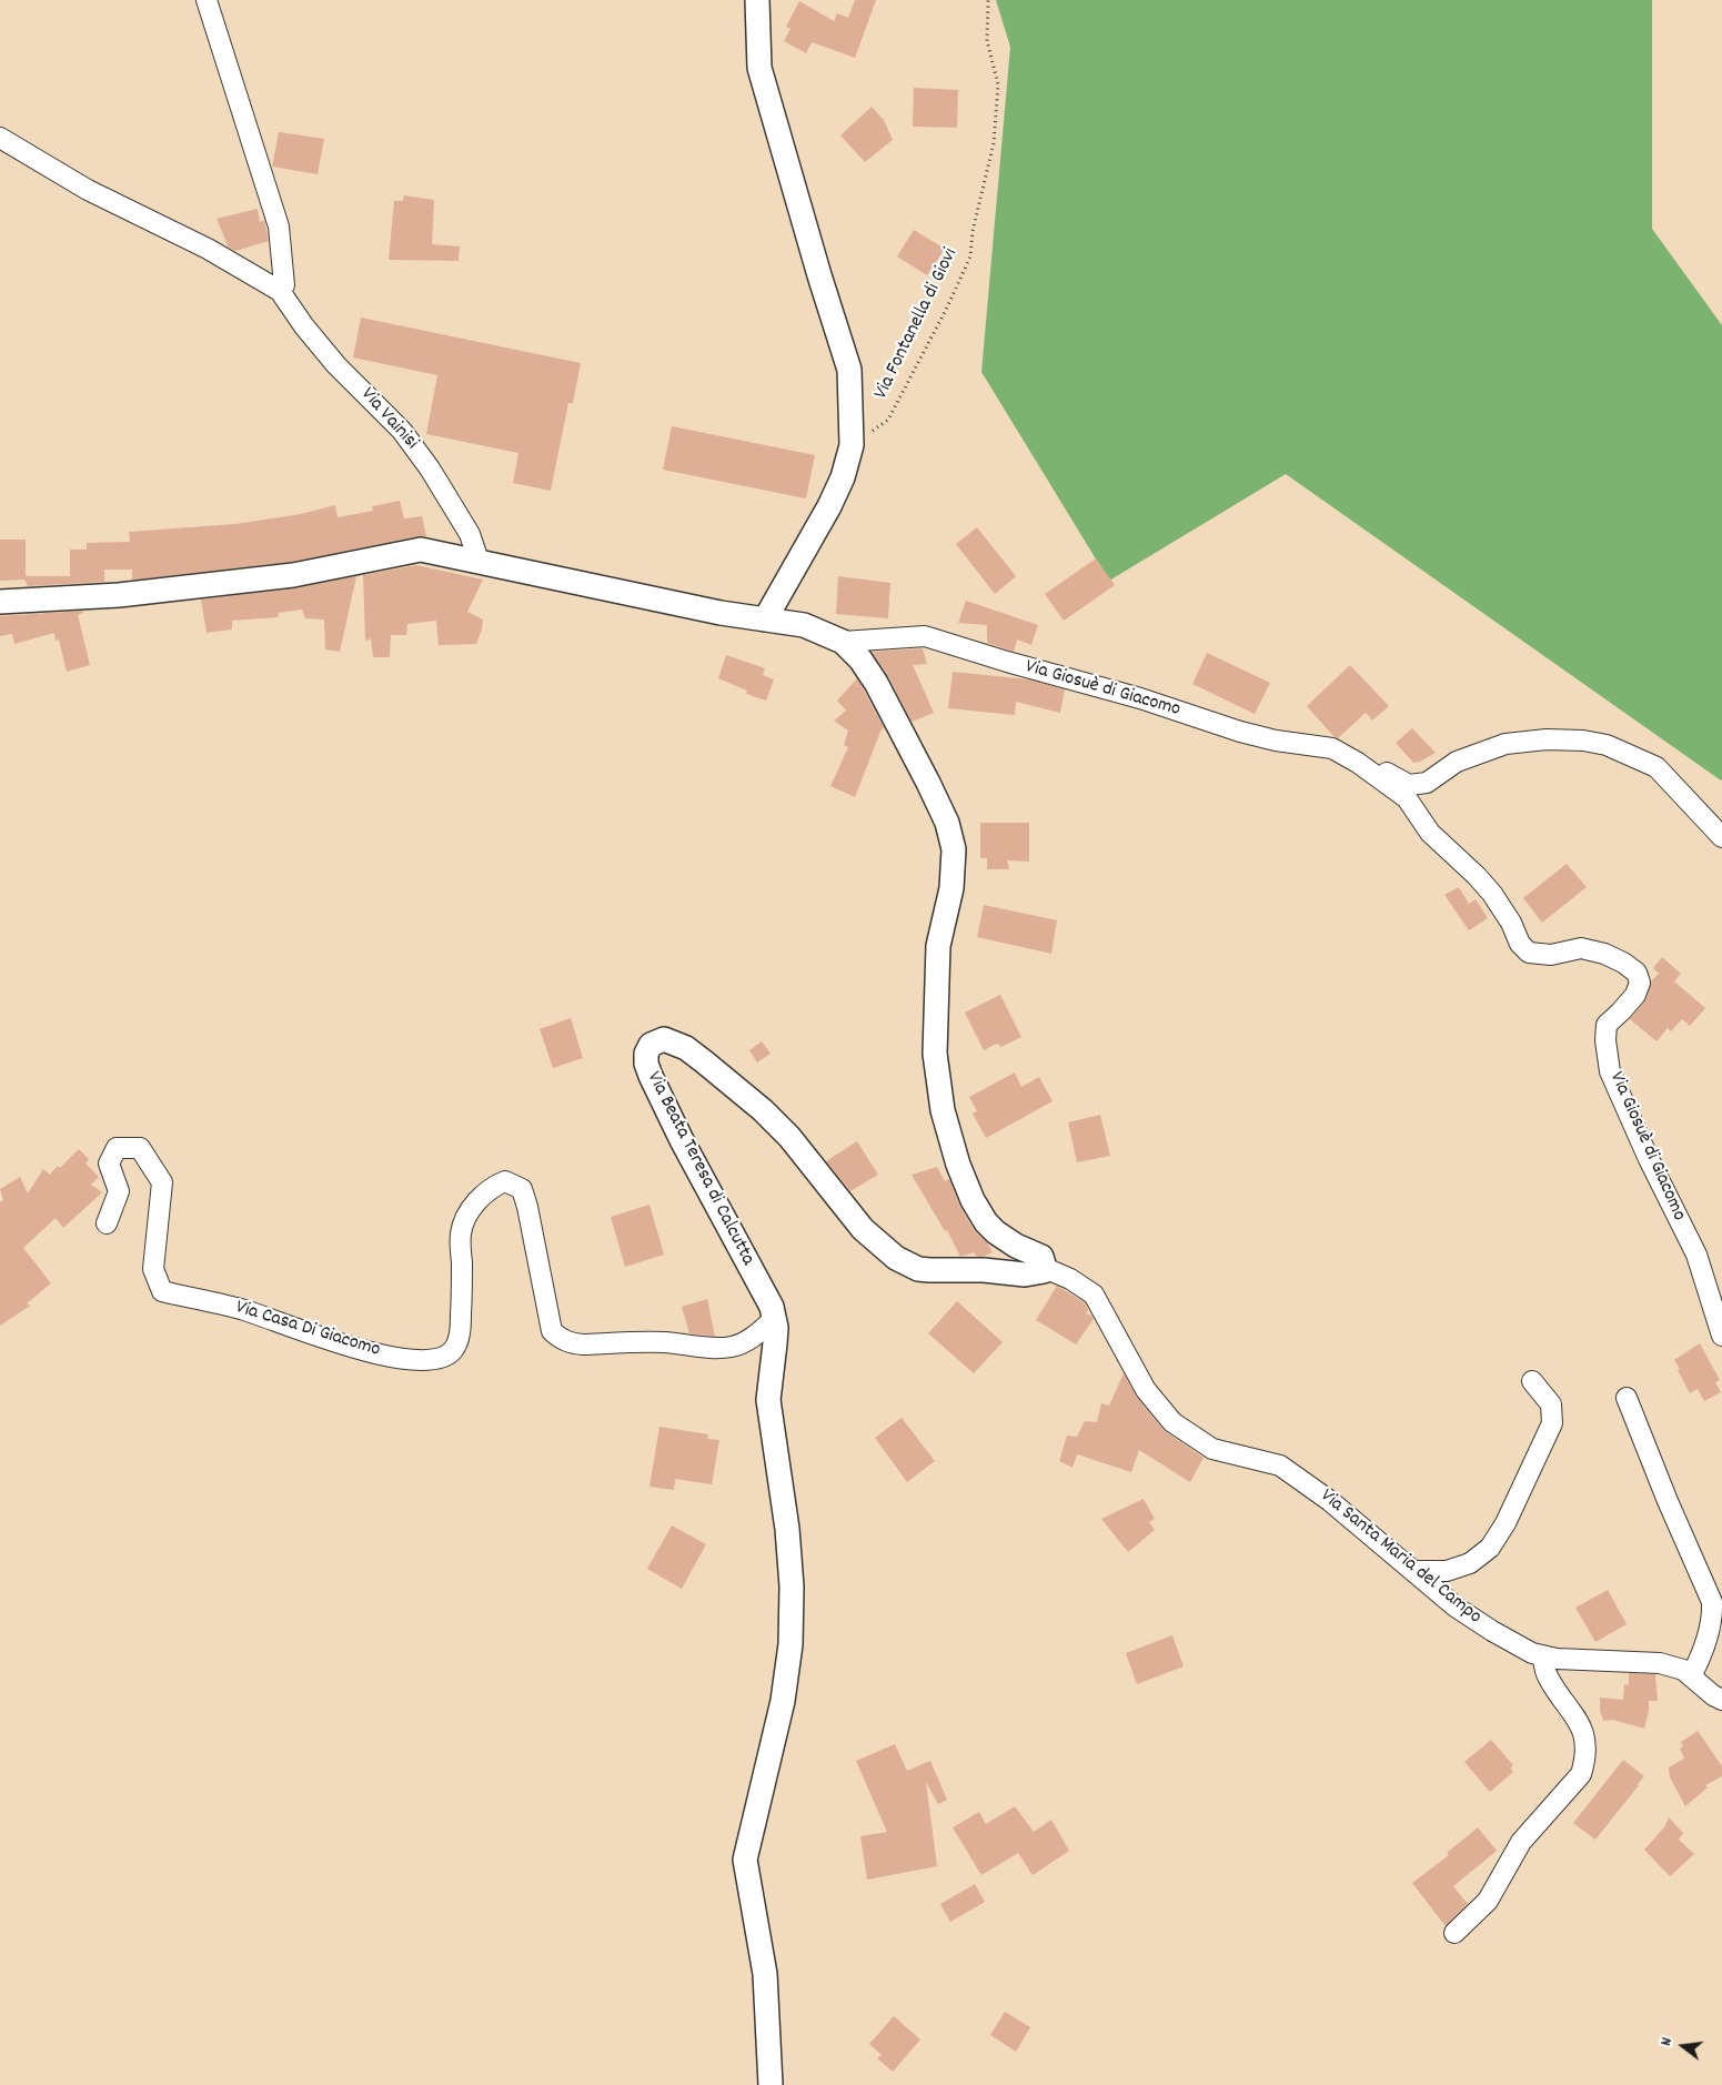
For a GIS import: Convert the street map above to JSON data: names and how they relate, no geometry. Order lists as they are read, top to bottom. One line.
{"streets":{"street":["Via Vainisi","Via Giosuè di Giacomo","Via Beata Teresa di Calcutta","Via Casa Di Giacomo","Via Santa Maria del Campo"],"path":["Via Fontanella di Giovi"]},"crossings":[["Via Beata Teresa di Calcutta","Via Casa Di Giacomo"],["Via Beata Teresa di Calcutta","Via Santa Maria del Campo"]],"north":"left"}
